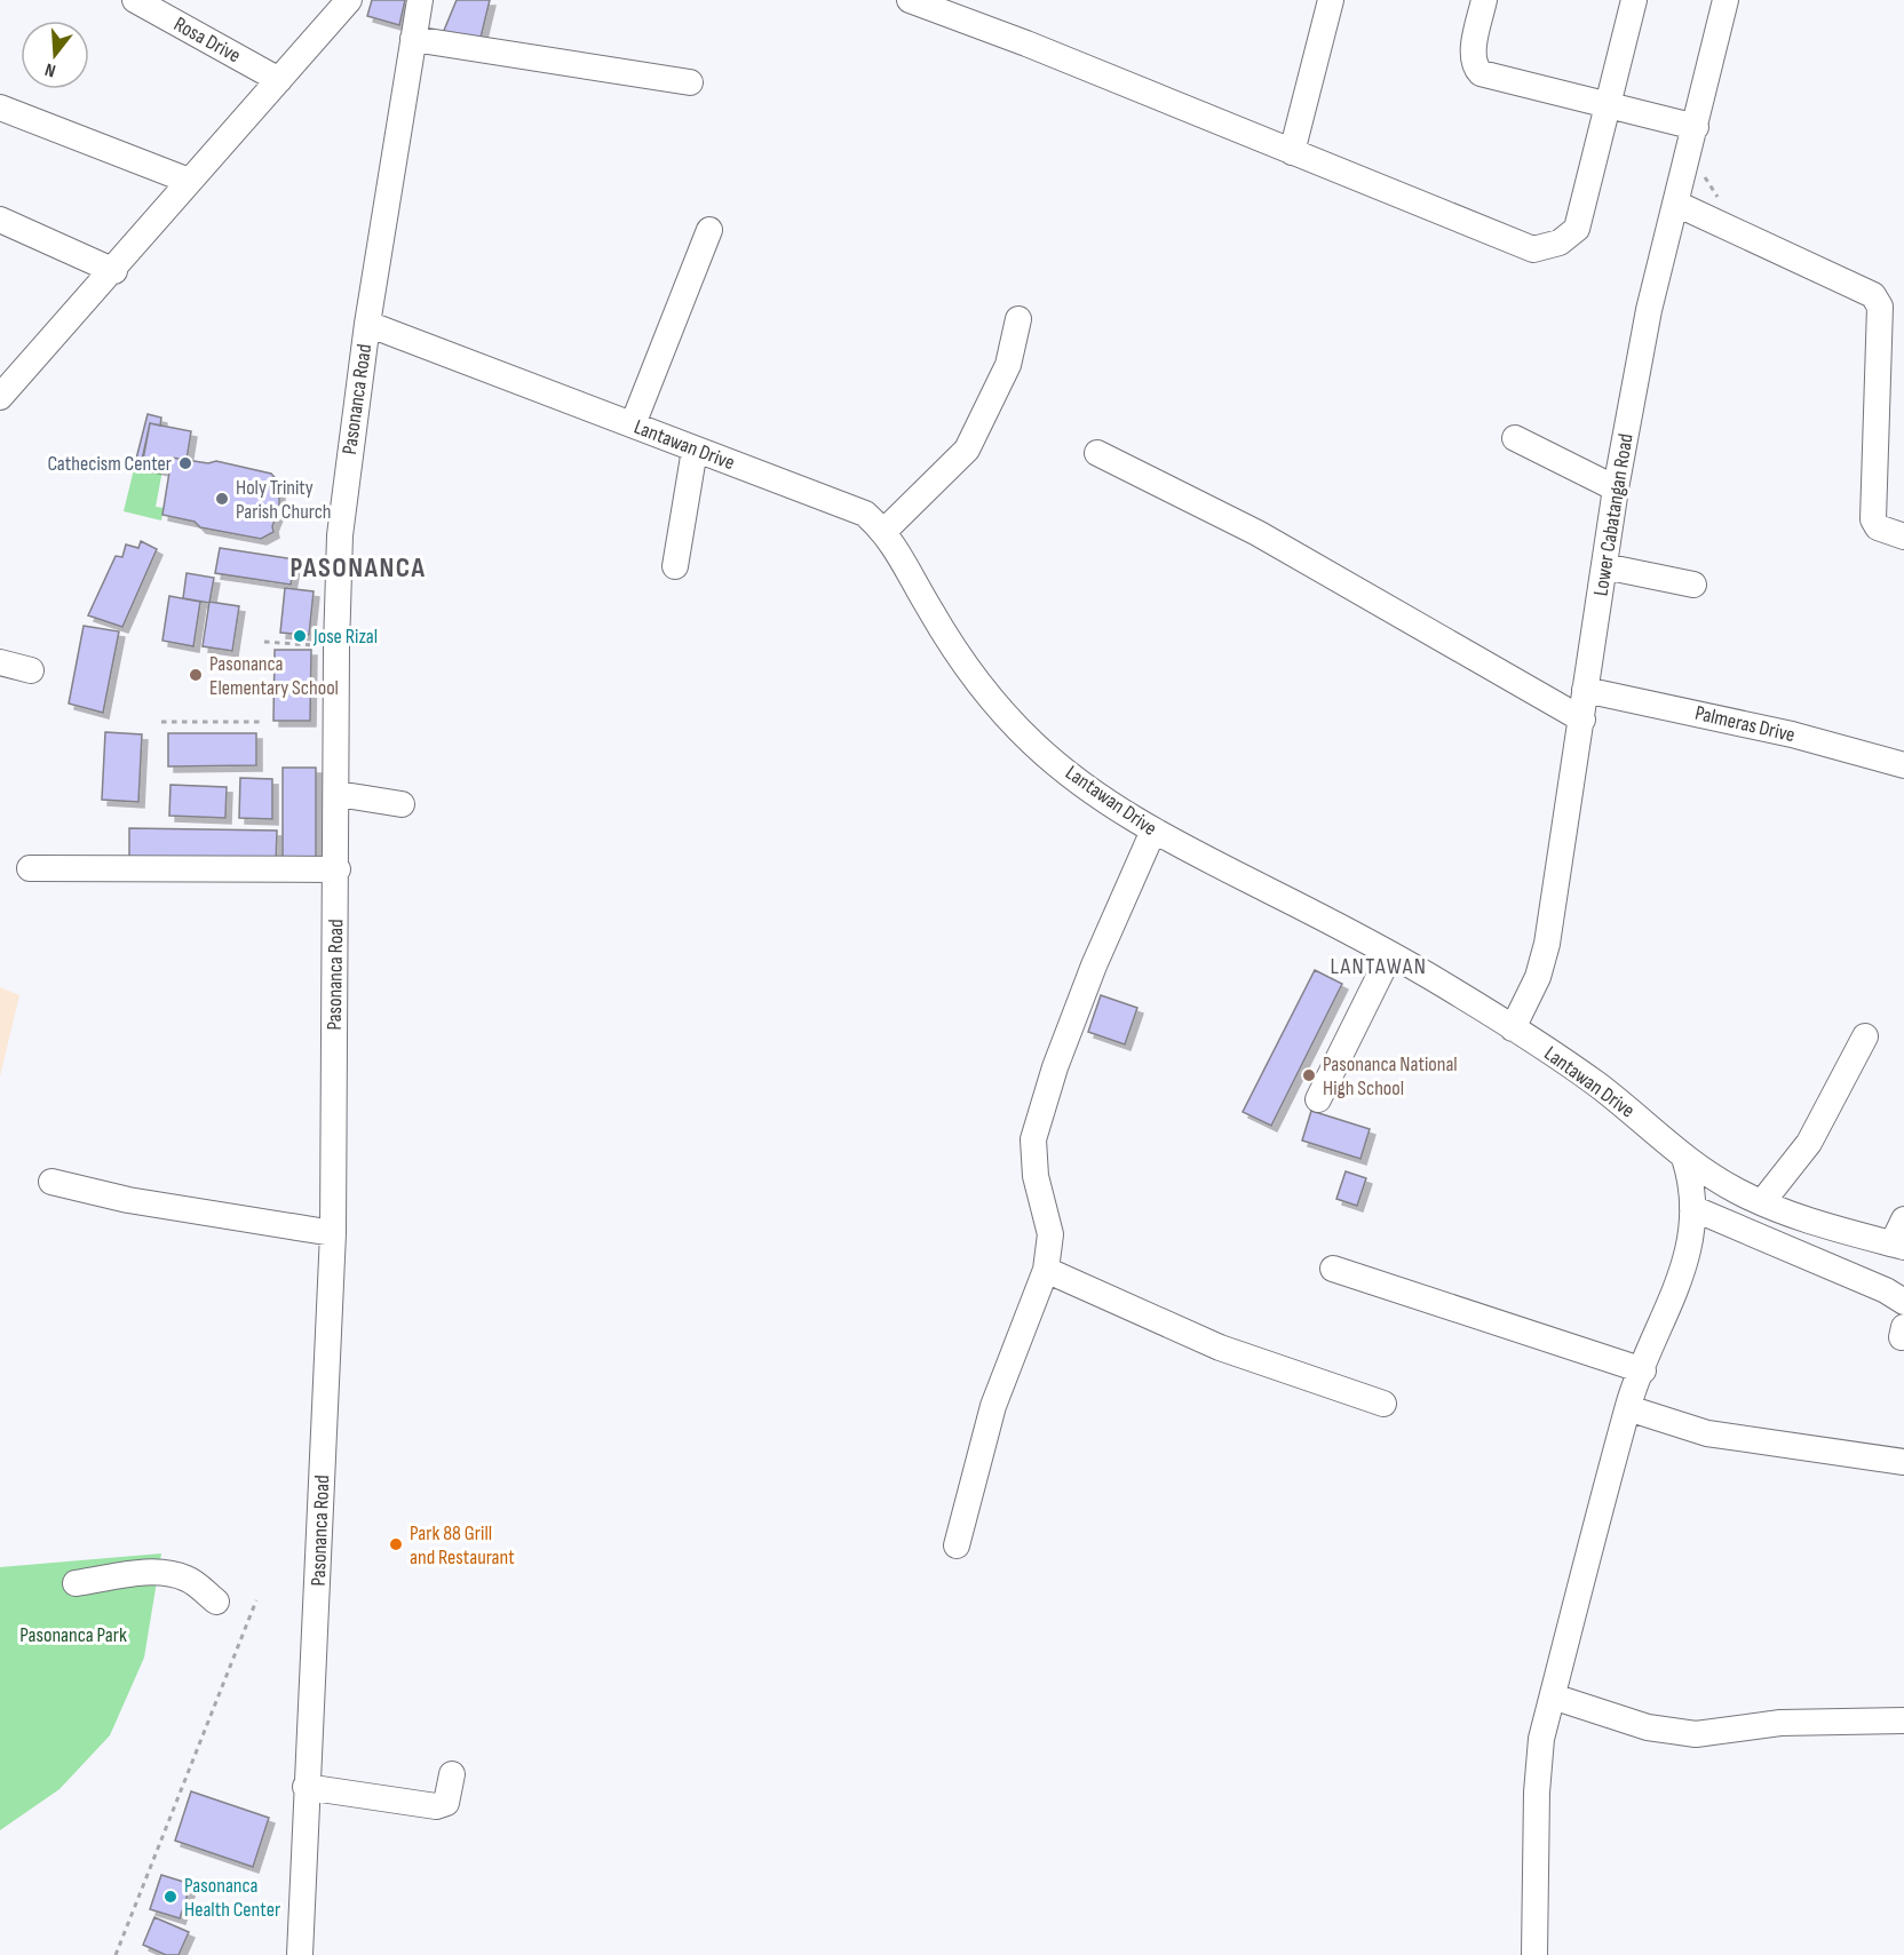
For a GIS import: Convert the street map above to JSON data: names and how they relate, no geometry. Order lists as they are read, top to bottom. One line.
{"streets":{"street":["Rosa Drive","Pasonanca Road","Lantawan Drive","Lower Cabatangan Road","Palmeras Drive"]},"crossings":[["Pasonanca Road","Lantawan Drive"],["Lantawan Drive","Lower Cabatangan Road"],["Lower Cabatangan Road","Palmeras Drive"]],"districts":["PASONANCA","LANTAWAN"],"parks":["Pasonanca Park"],"places":["Cathecism Center","Holy Trinity Parish Church","Jose Rizal","Pasonanca Elementary School","Pasonanca National High School","Park 88 Grill and Restaurant","Pasonanca Health Center"],"north":"bottom"}
